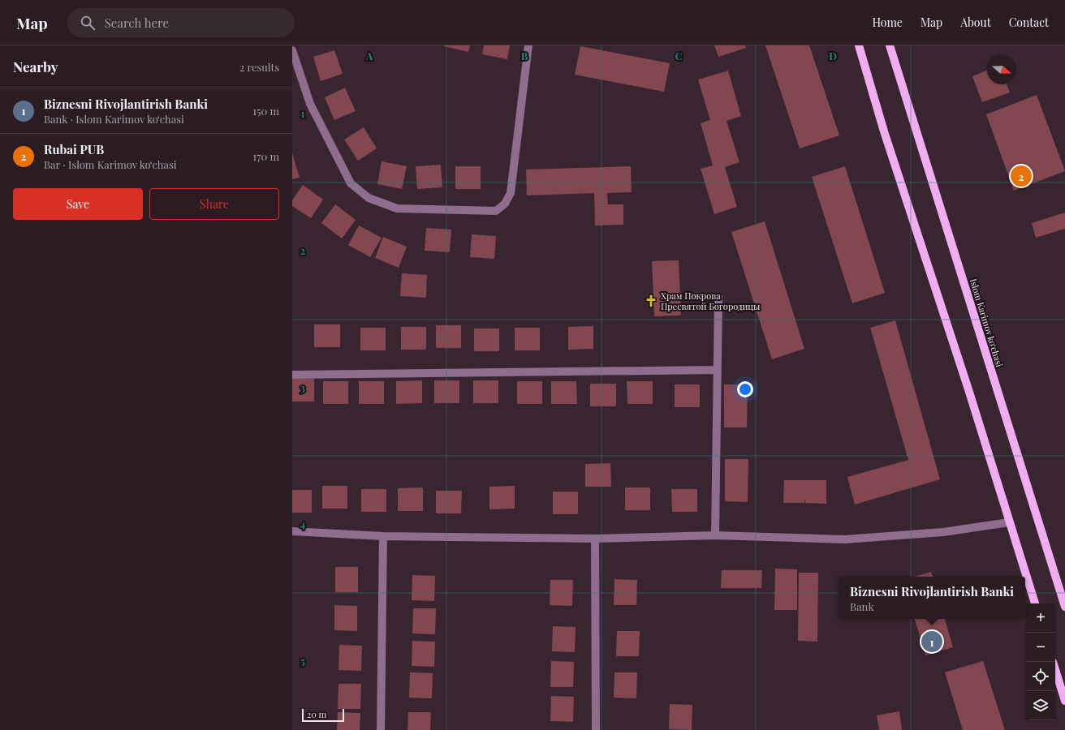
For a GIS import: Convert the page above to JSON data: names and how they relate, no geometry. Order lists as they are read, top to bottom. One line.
{"streets":{"main road":["Islom Karimov ko‘chasi"]},"places":{"church":["Храм Покрова Пресвятой Богородицы"]},"scale_bar":"20 m","north":"right","page":{"header":"Map","search":"Search here","nav":["Home","Map","About","Contact"],"heading":["Nearby","2 results"],"list":[{"mark":"1","name":"Biznesni Rivojlantirish Banki","note":"Bank · Islom Karimov ko‘chasi","value":"150 m"},{"mark":"2","name":"Rubai PUB","note":"Bar · Islom Karimov ko‘chasi","value":"170 m"}],"pins":["2","1"],"buttons":["Save","Share"],"popup":["Biznesni Rivojlantirish Banki","Bank"],"map_buttons":["+","−"],"scale":"20 m"},"grid":{"columns":["A","B","C","D"],"rows":["1","2","3","4","5"]}}
